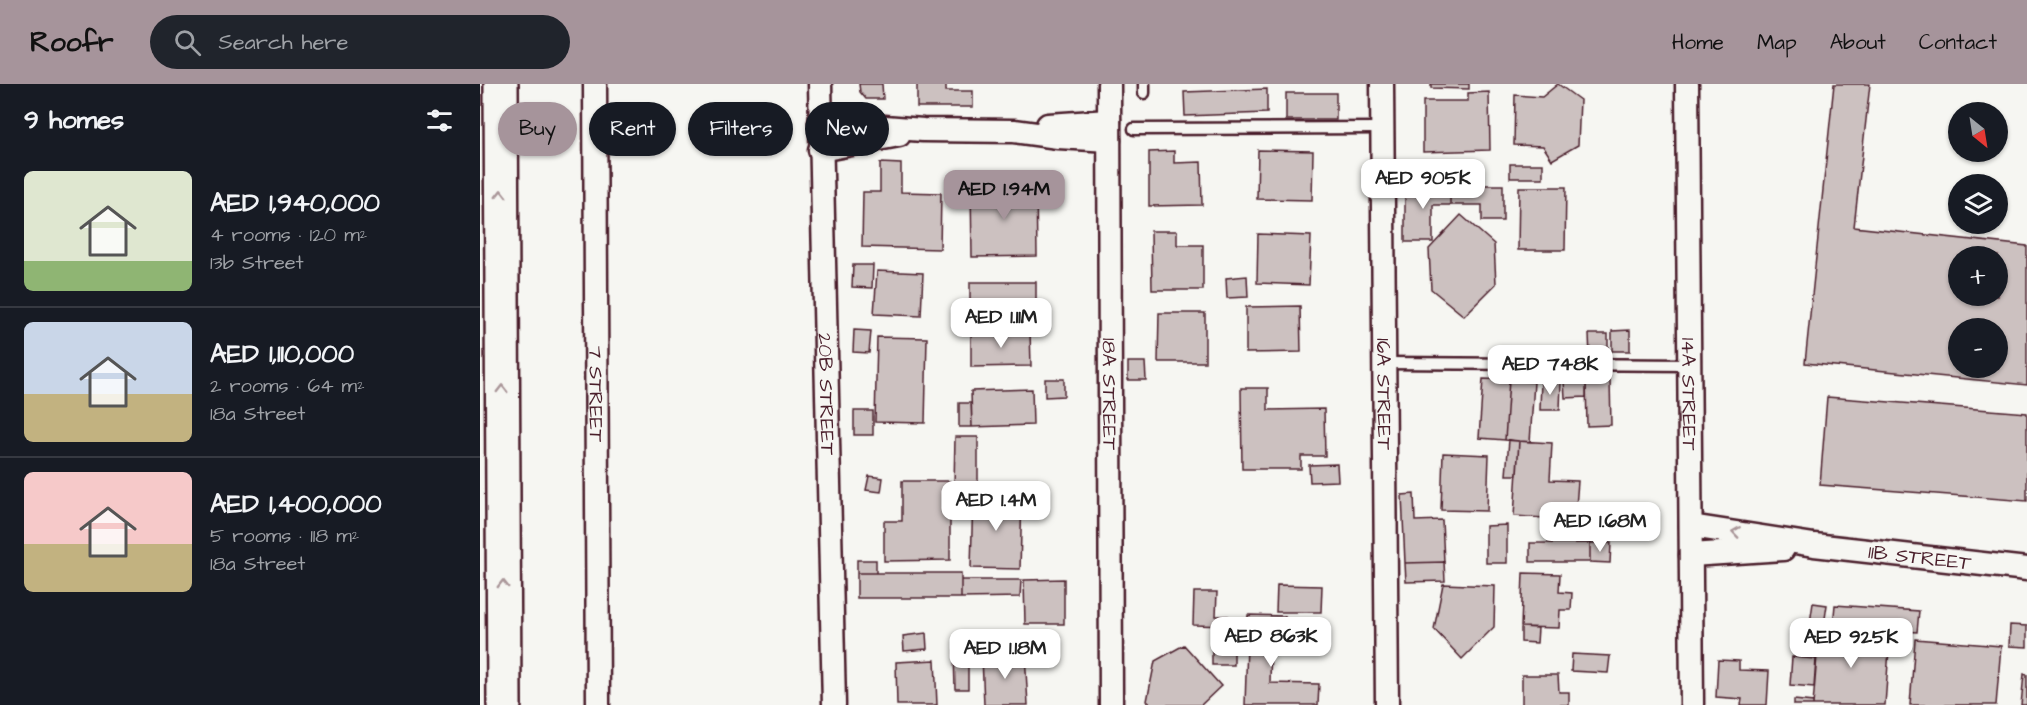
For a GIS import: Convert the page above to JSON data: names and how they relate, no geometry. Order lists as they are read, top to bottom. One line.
{"streets":{"street":["7 STREET","20B STREET","18A STREET","16A STREET","14A STREET","11B STREET"]},"crossings":[["14A STREET","11B STREET"]],"north":"bottom right","page":{"header":"Roofr","search":"Search here","nav":["Home","Map","About","Contact"],"heading":"9 homes","map_buttons":["+","−"],"chip":["Buy","Rent","Filters","New"],"list":[{"name":"AED 1,940,000","note":"4 rooms · 120 m² · 13b Street"},{"name":"AED 1,110,000","note":"2 rooms · 64 m² · 18a Street"},{"name":"AED 1,400,000","note":"5 rooms · 118 m² · 18a Street"}],"price":["AED 905K","AED 1.94M","AED 1.11M","AED 748K","AED 1.4M","AED 1.68M","AED 863K","AED 925K","AED 1.18M"]}}
